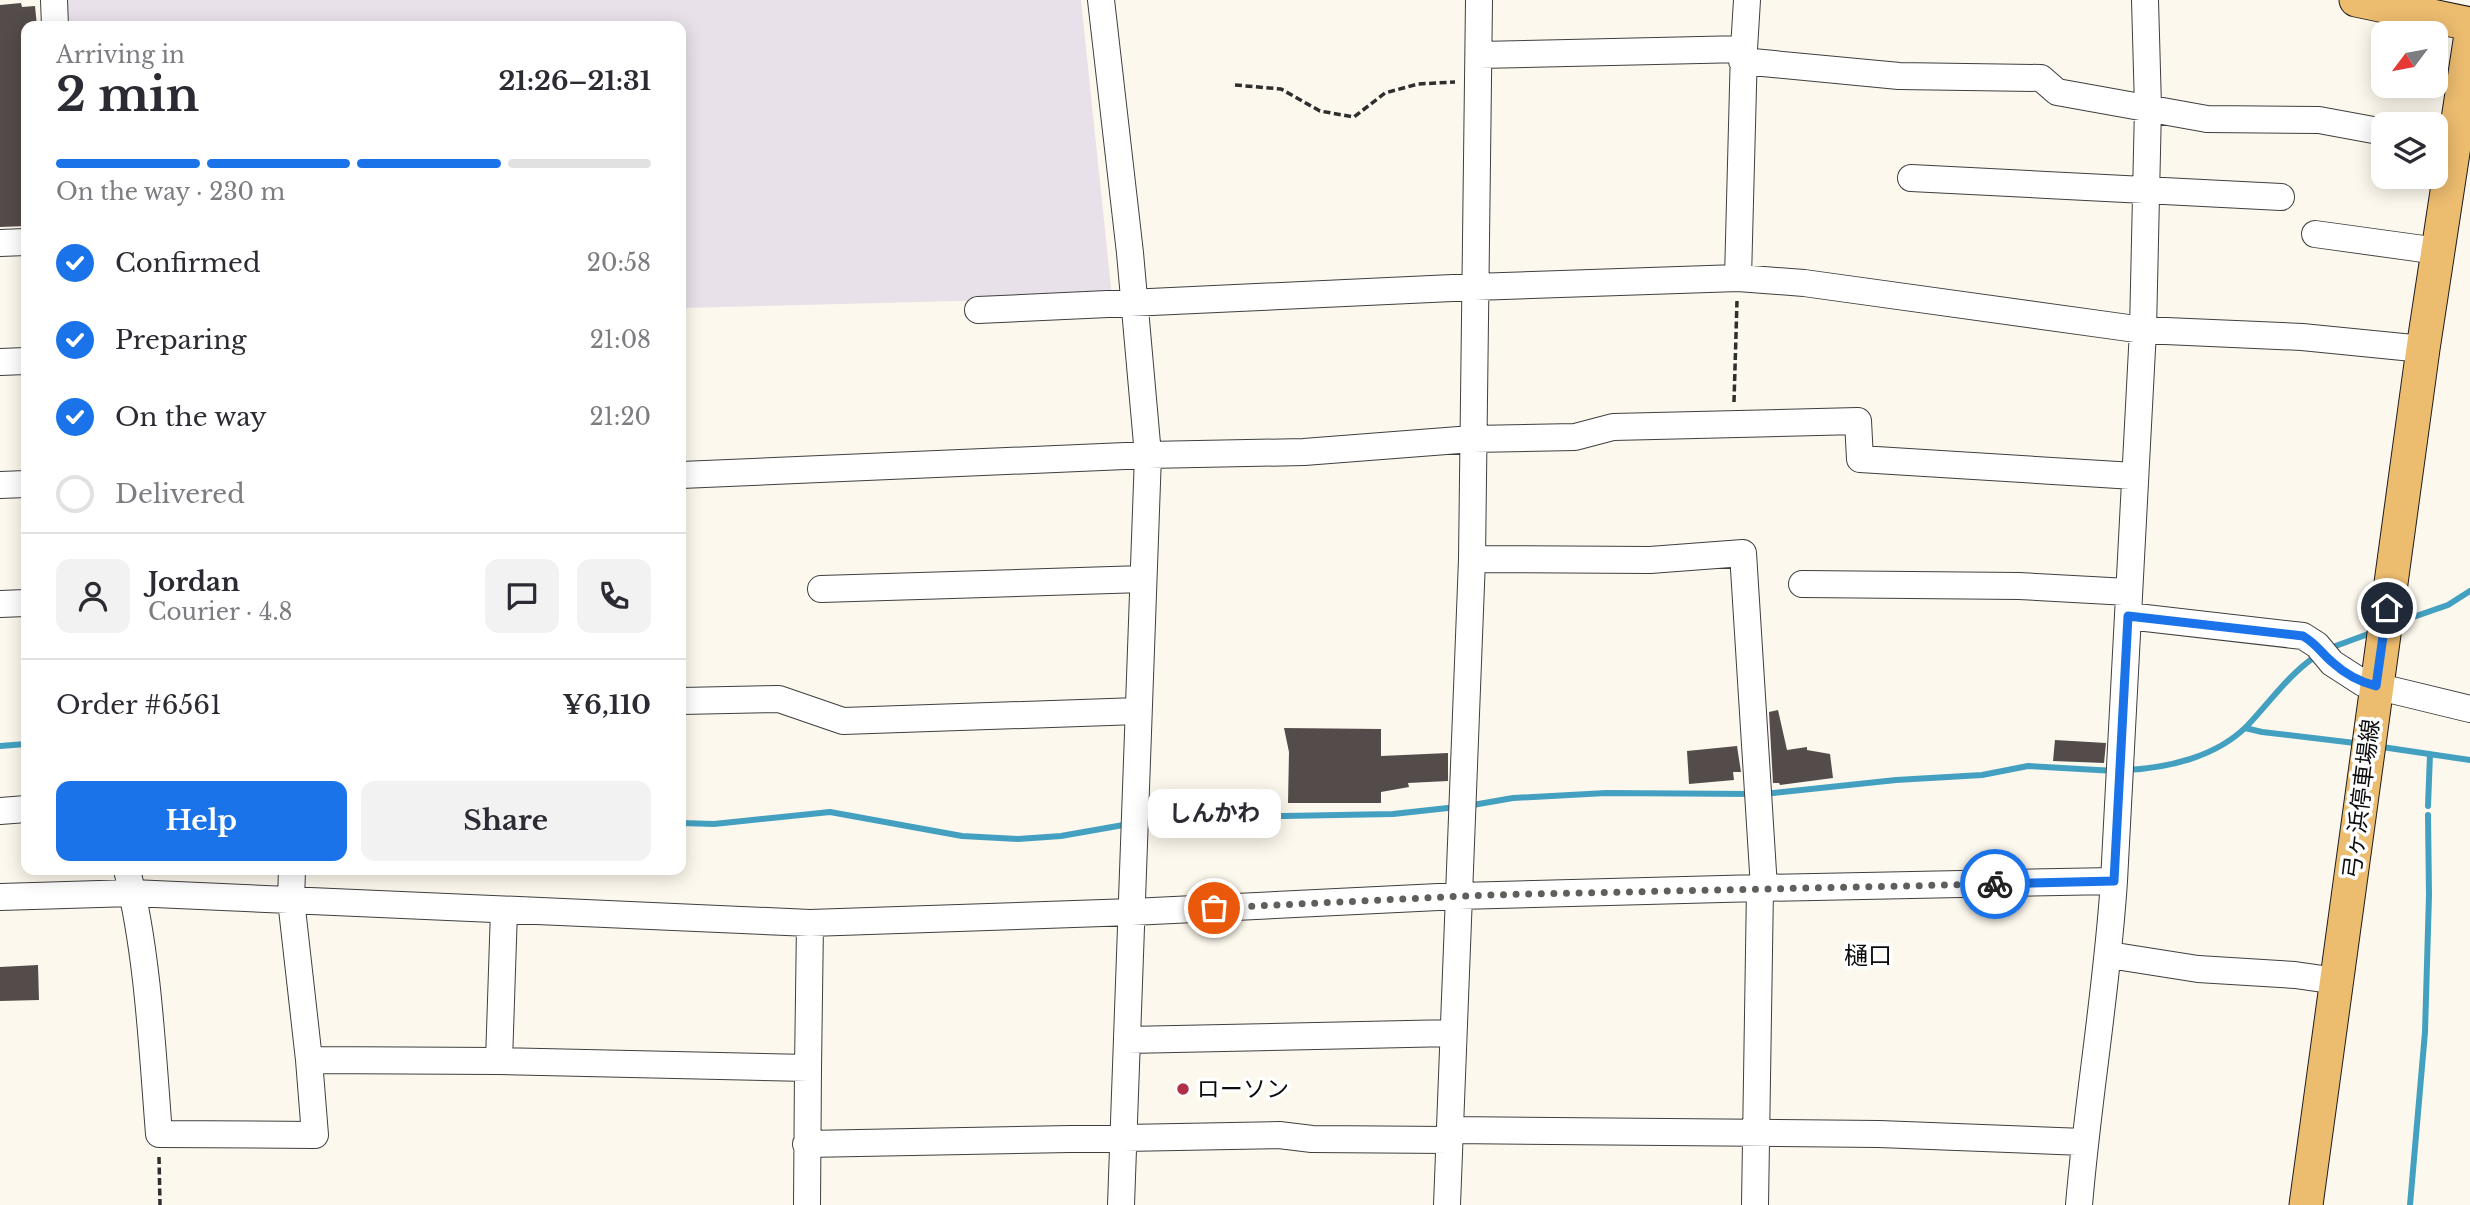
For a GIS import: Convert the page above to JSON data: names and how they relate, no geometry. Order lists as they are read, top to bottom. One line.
{"streets":{"main road":["弓ヶ浜停車場線"]},"districts":["樋口"],"places":["しんかわ","ローソン"],"north":"bottom left","page":{"heading":["2 min","Arriving in","21:26–21:31"],"panel":["Jordan","Courier · 4.8","Order #6561","¥6,110"],"bar":"On the way · 230 m","list":[["Confirmed","20:58"],["Preparing","21:08"],["On the way","21:20"],"Delivered"],"buttons":["Help","Share"],"bubble":"しんかわ"}}
